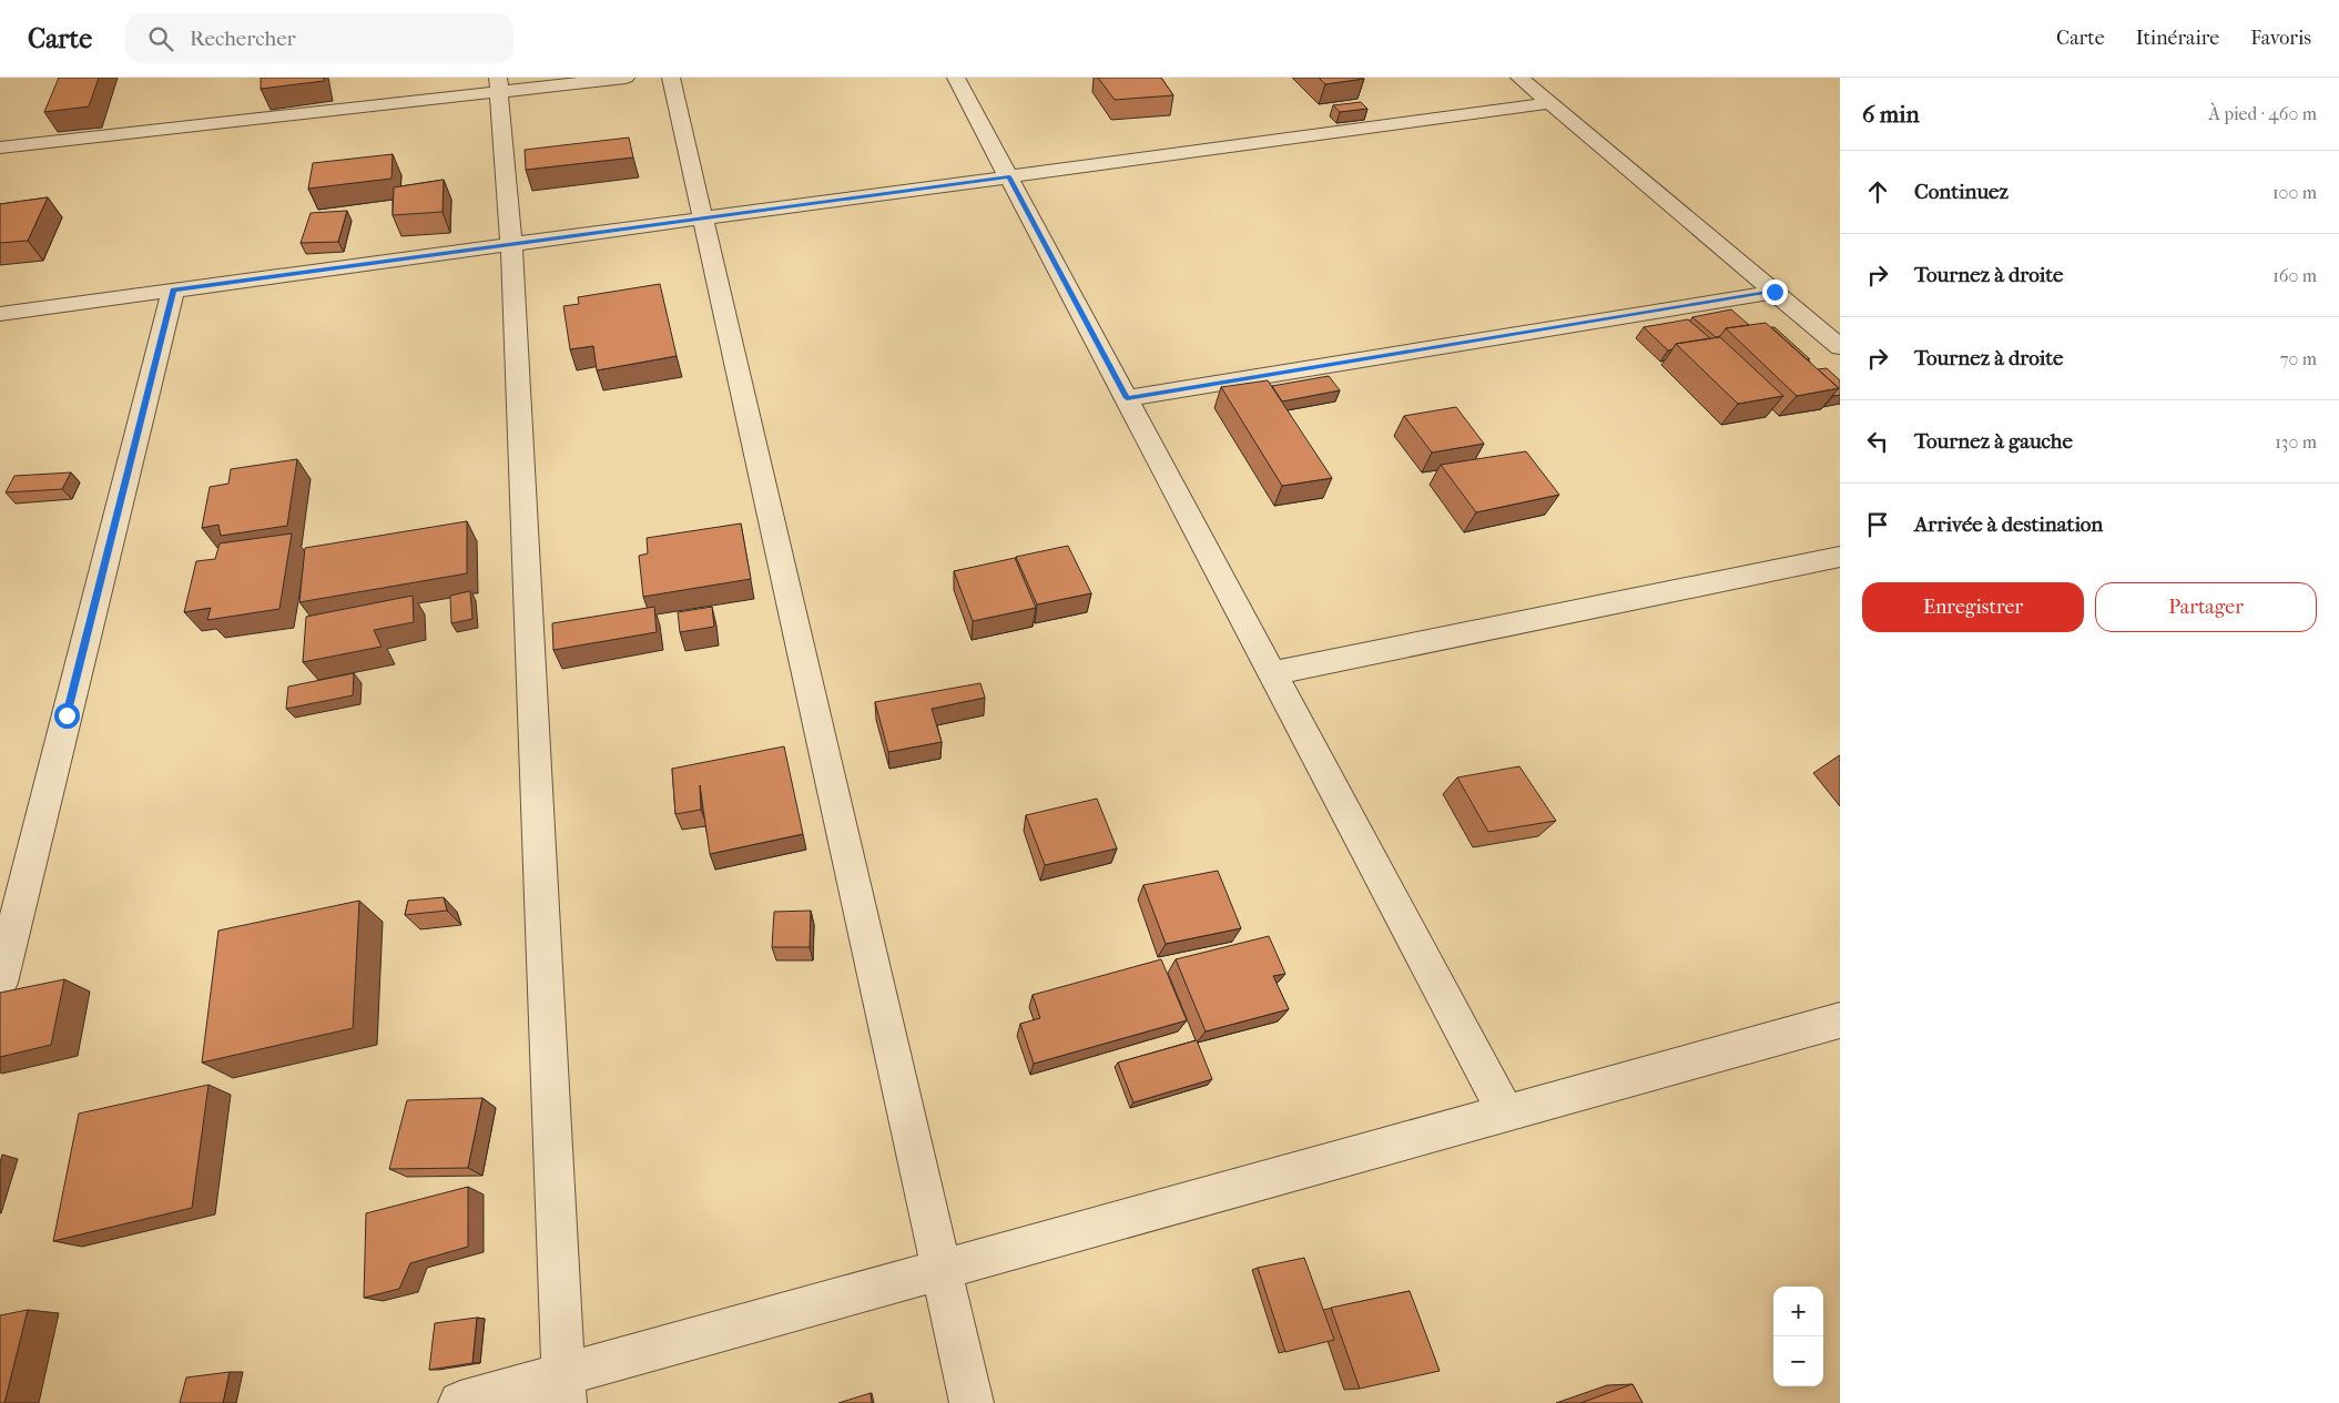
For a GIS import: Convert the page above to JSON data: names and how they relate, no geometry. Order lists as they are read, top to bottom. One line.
{"page":{"header":"Carte","search":"Rechercher","nav":["Carte","Itinéraire","Favoris"],"heading":["6 min","À pied · 460 m"],"list":[["Continuez","100 m"],["Tournez à droite","160 m"],["Tournez à droite","70 m"],["Tournez à gauche","130 m"],"Arrivée à destination"],"buttons":["Enregistrer","Partager"],"map_buttons":["+","−"]}}
